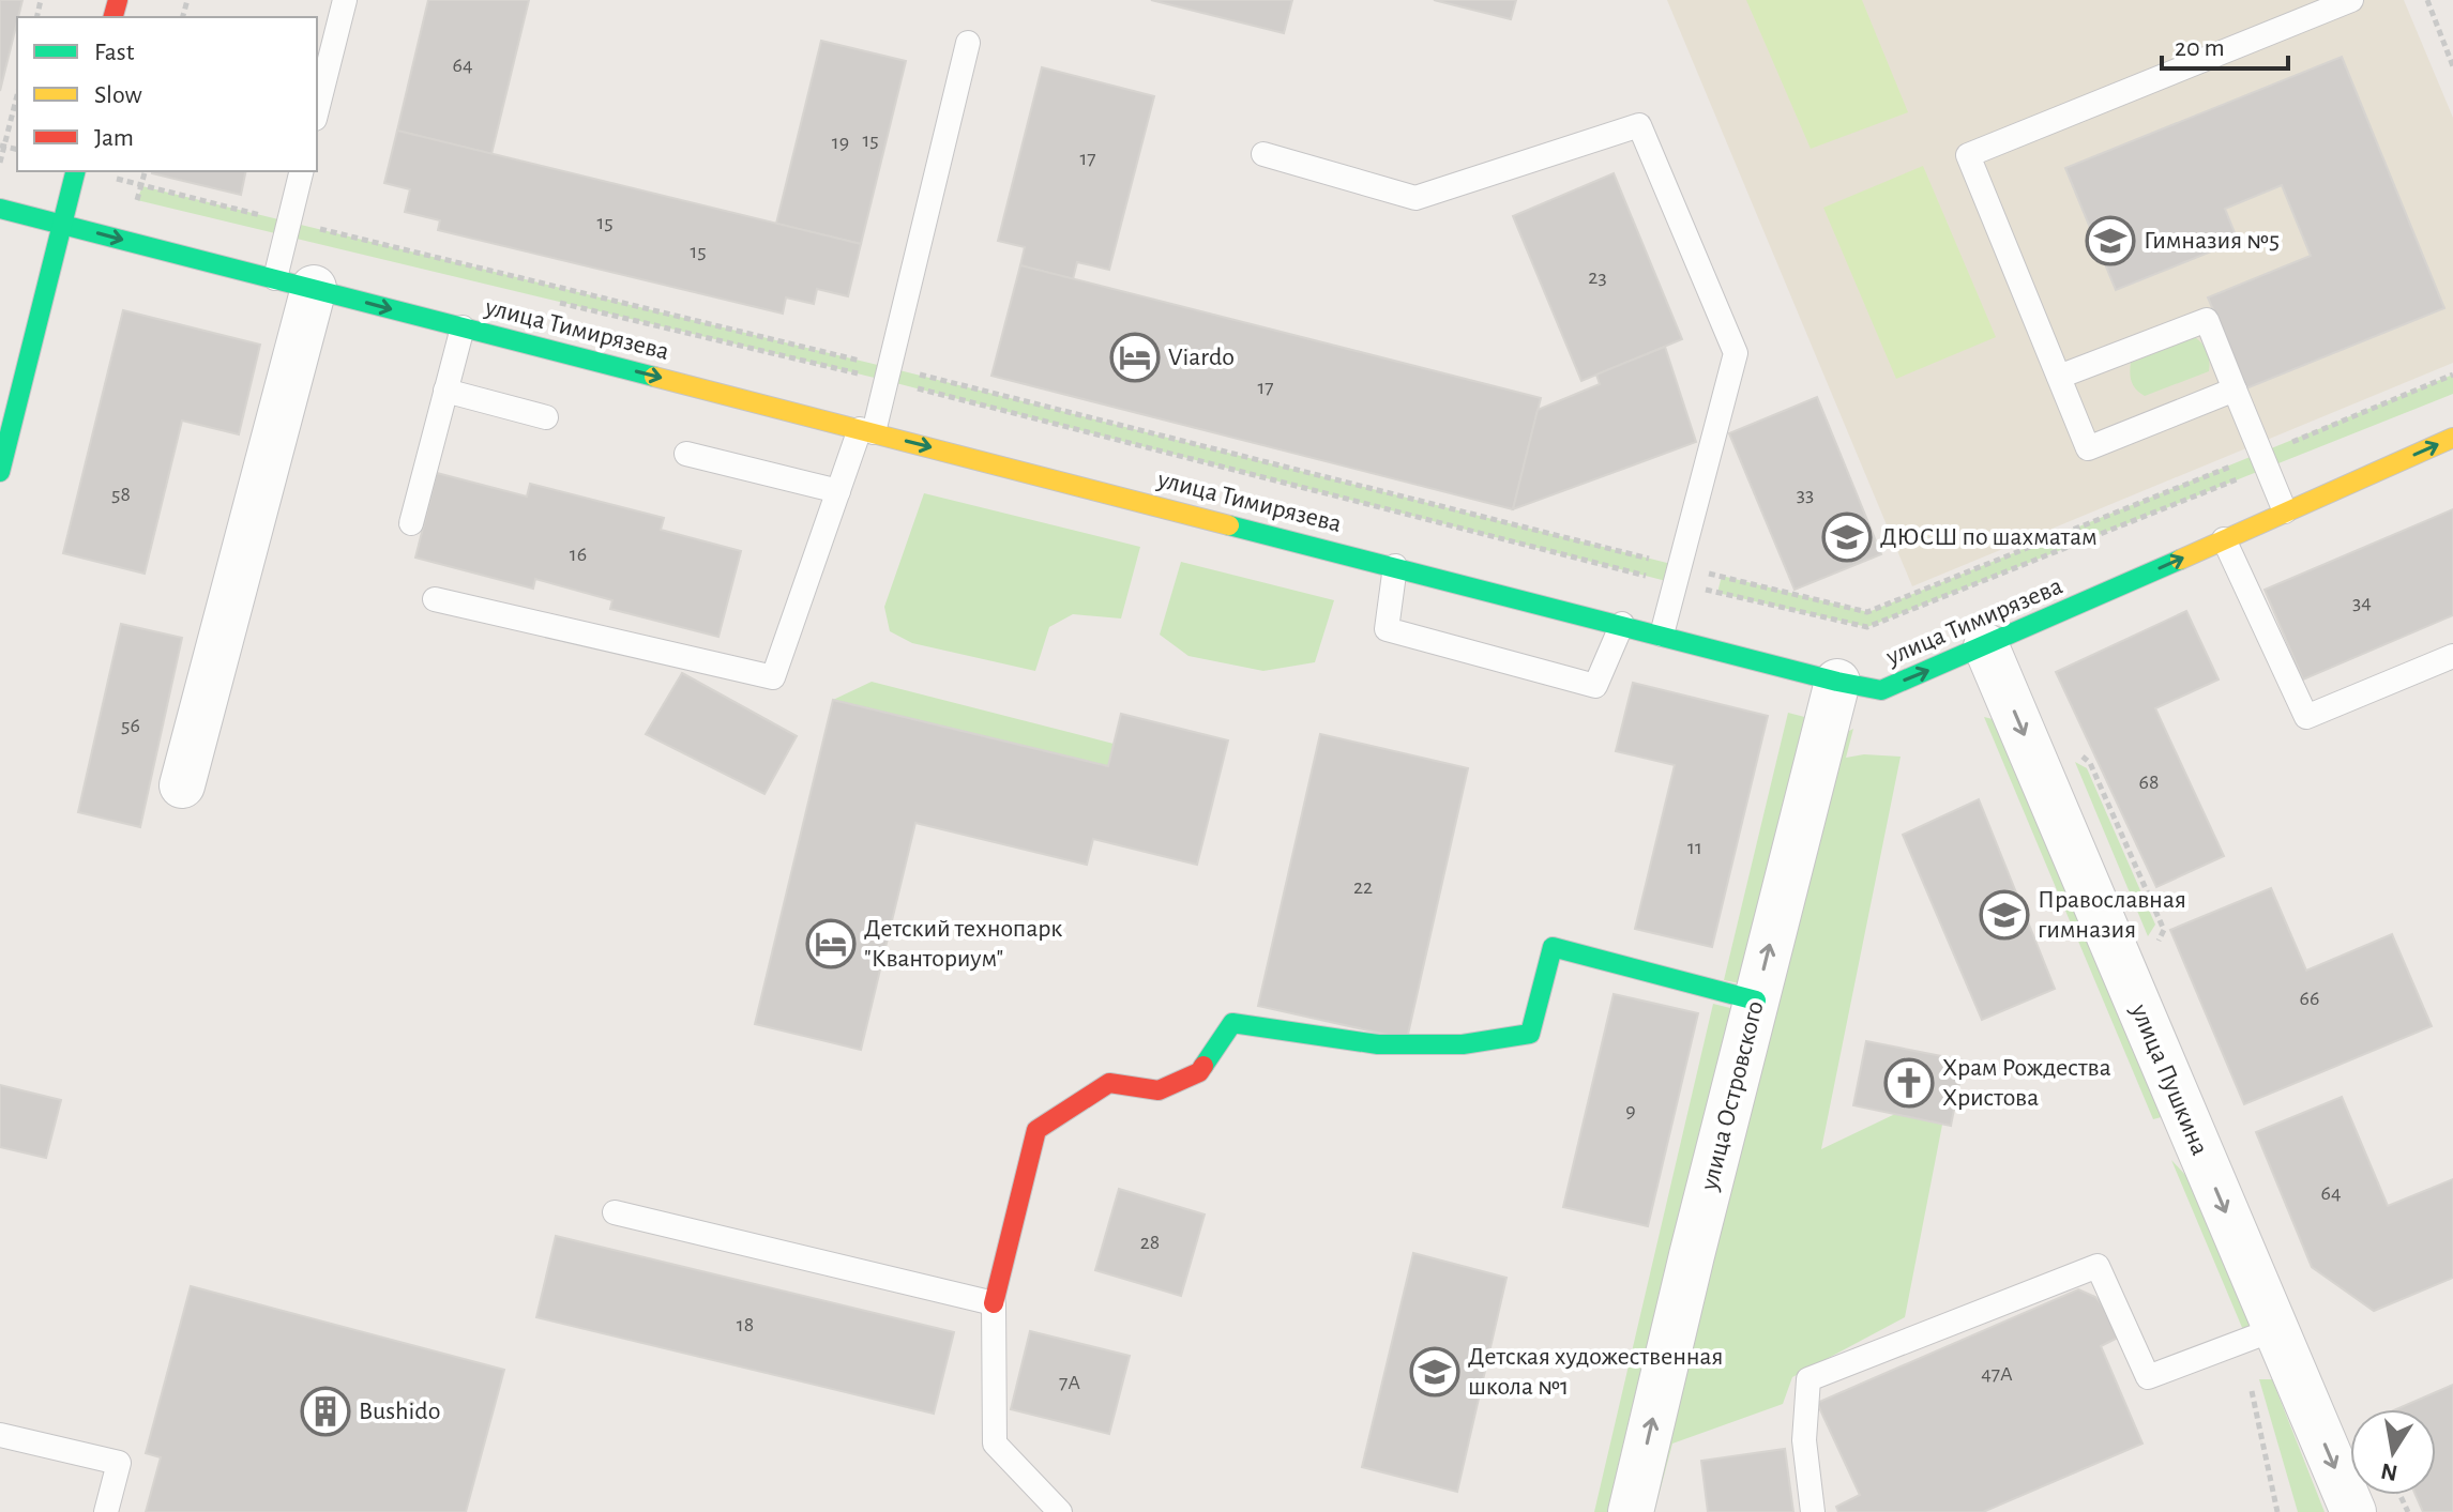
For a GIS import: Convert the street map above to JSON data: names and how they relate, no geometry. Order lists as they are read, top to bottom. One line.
{"streets":{"street":["улица Тимирязева","улица Пушкина","улица Островского"]},"crossings":[["улица Тимирязева","улица Пушкина"],["улица Тимирязева","улица Островского"]],"one_way":["улица Тимирязева","улица Пушкина","улица Островского"],"places":{"school or university":["Гимназия №5","ДЮСШ по шахматам","Православная гимназия","Детская художественная школа №1"],"hotel":["Viardo","Детский технопарк \"Кванториум\""],"church":["Храм Рождества Христова"],"building":["Bushido"]},"house_numbers":["64","15","19","17","15","15","23","17","58","33","16","34","56","68","11","22","66","9","64","28","18","47А","7А"],"legend":["Fast","Slow","Jam"],"scale_bar":"20 m","north":"bottom"}
